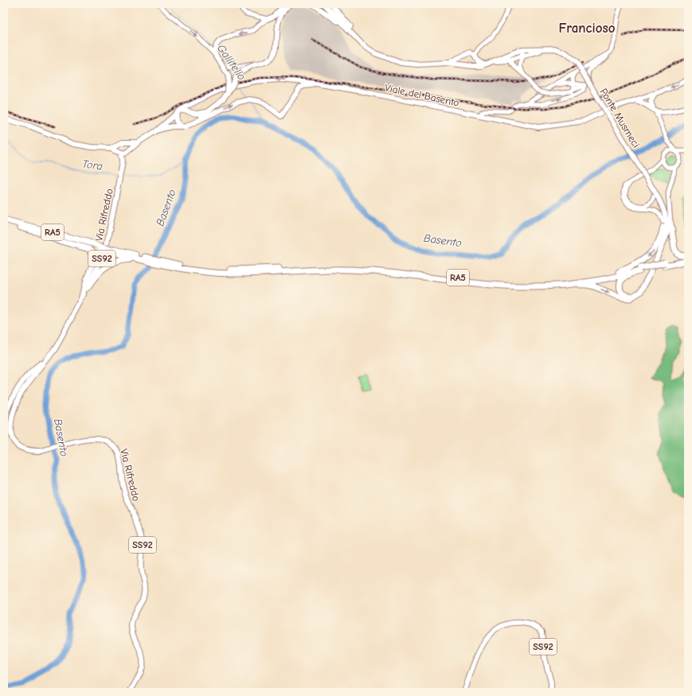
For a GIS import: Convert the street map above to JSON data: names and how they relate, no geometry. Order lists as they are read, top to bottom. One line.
{"streets":{"highway":["RA5"],"main road":["Viale del Basento","Ponte Musmeci","Via Rifreddo","SS92"]},"crossings":[["Via Rifreddo","SS92"]],"districts":["Francioso"],"water":["Gallitello","Tora","Basento"]}
